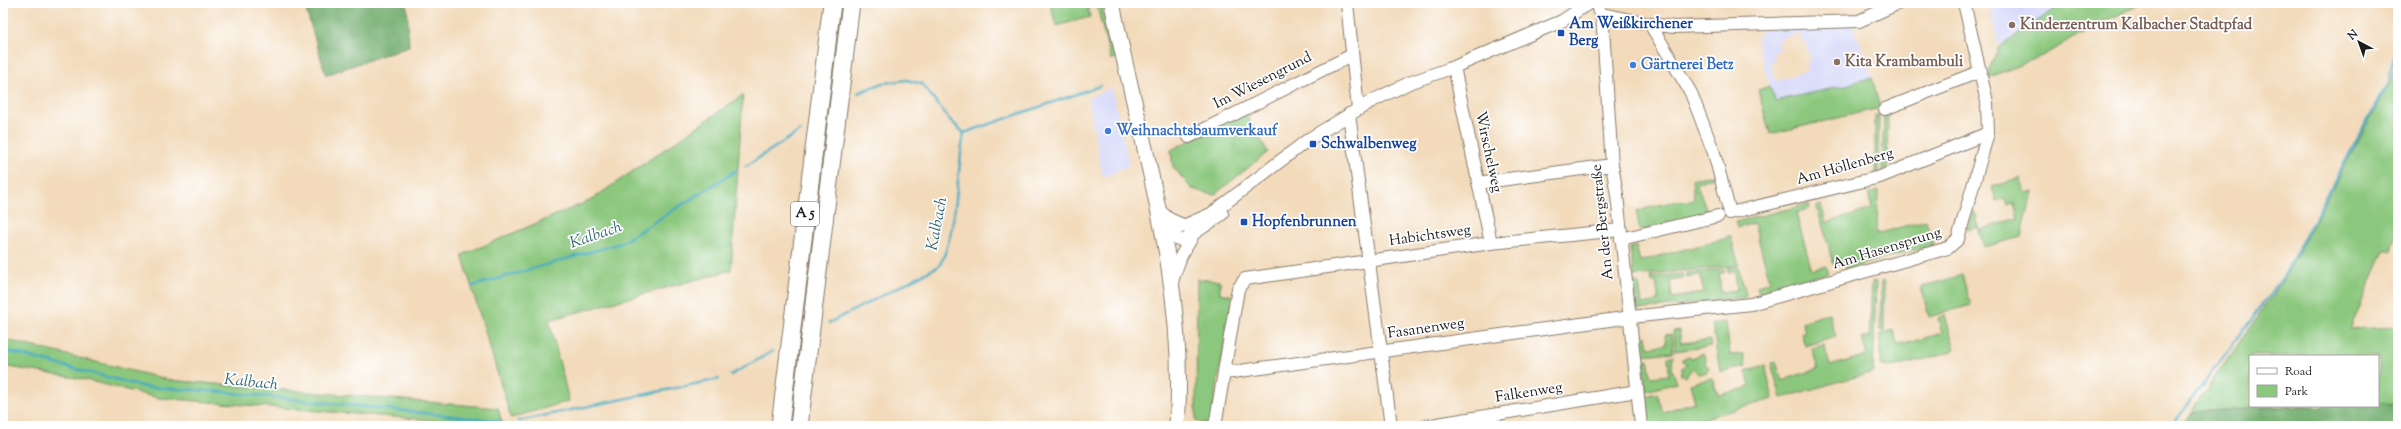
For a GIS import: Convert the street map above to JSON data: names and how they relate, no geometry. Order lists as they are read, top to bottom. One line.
{"streets":{"highway":["A 5"],"street":["Im Wiesengrund","Wirschelweg","Am Höllenberg","An der Bergstraße","Habichtsweg","Am Hasensprung","Fasanenweg","Falkenweg"]},"crossings":[["Wirschelweg","Habichtsweg"],["Am Höllenberg","Am Hasensprung"],["An der Bergstraße","Habichtsweg"],["An der Bergstraße","Am Hasensprung"],["An der Bergstraße","Fasanenweg"],["An der Bergstraße","Falkenweg"],["Habichtsweg","Fasanenweg"],["Am Hasensprung","Fasanenweg"]],"water":["Kalbach"],"places":{"other":["Kinderzentrum Kalbacher Stadtpfad","Kita Krambambuli","Gärtnerei Betz","Weihnachtsbaumverkauf"],"transit":["Am Weißkirchener Berg","Schwalbenweg","Hopfenbrunnen"]},"legend":["Road","Park"],"north":"top left"}
